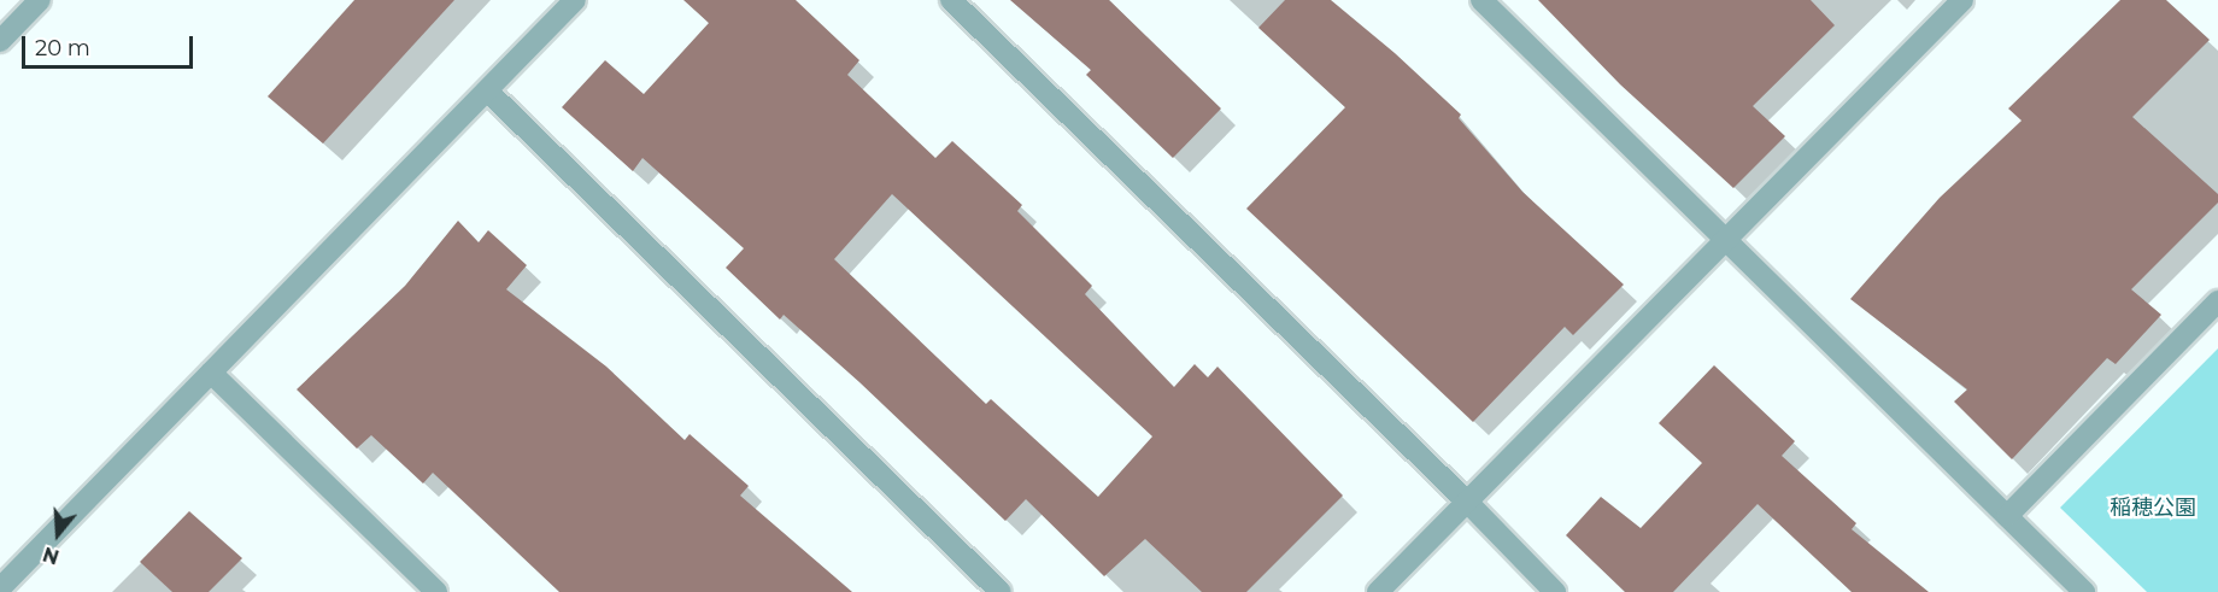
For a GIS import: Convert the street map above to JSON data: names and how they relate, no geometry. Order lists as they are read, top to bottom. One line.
{"parks":["稲穂公園"],"scale_bar":"20 m","north":"bottom"}
